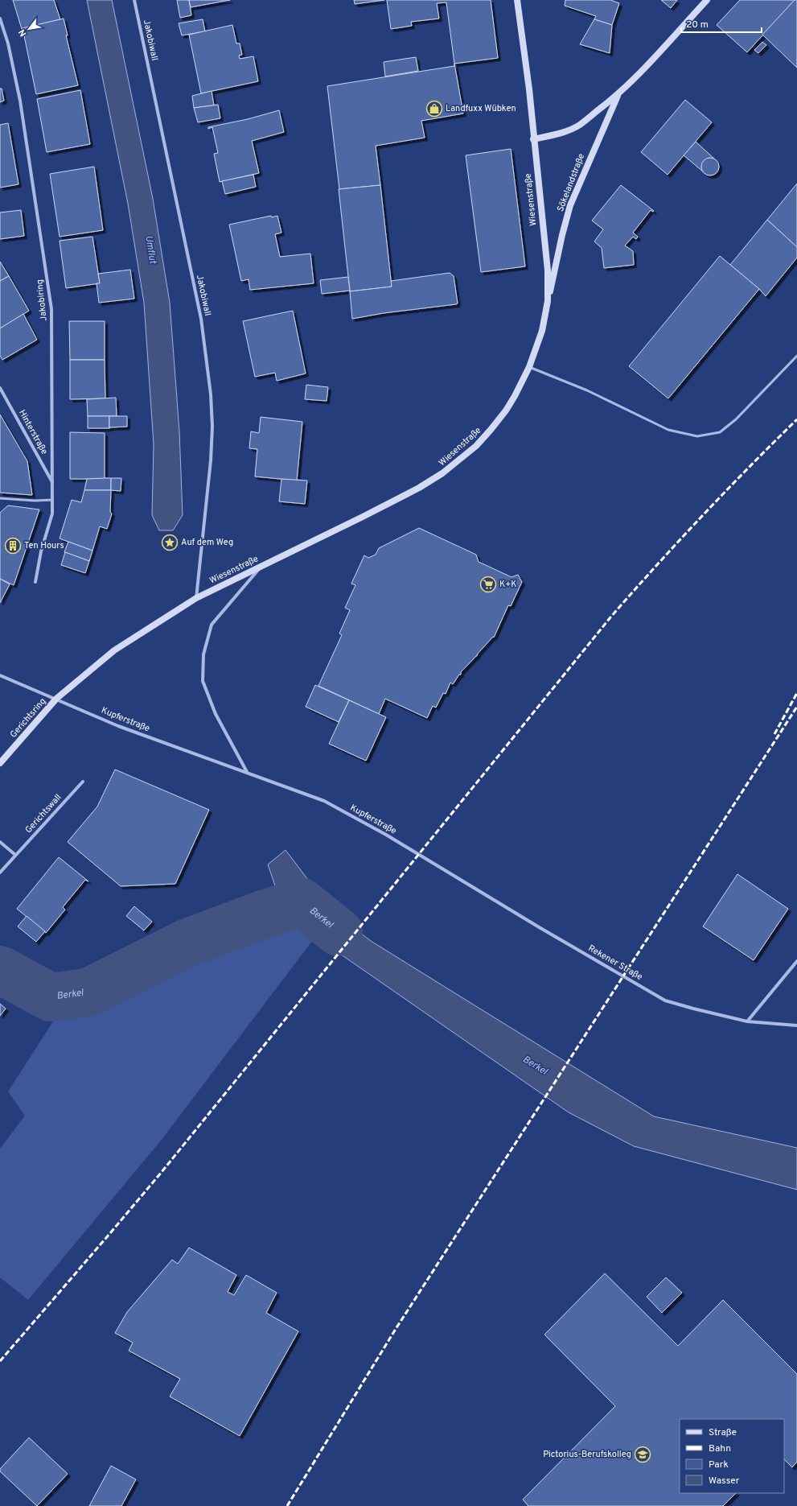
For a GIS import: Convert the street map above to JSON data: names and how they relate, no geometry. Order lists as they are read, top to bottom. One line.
{"streets":{"street":["Jakobiwall","Sökelandstraße","Wiesenstraße","Jakobiring","Hinterstraße","Gerichtsring","Kupferstraße","Gerichtswall","Rekener Straße"]},"crossings":[["Jakobiwall","Wiesenstraße"],["Sökelandstraße","Wiesenstraße"],["Wiesenstraße","Gerichtsring"],["Wiesenstraße","Kupferstraße"],["Jakobiring","Hinterstraße"],["Gerichtsring","Kupferstraße"],["Kupferstraße","Rekener Straße"]],"water":["Umflut","Berkel"],"places":{"shop":["Landfuxx Wübken"],"place":["Auf dem Weg"],"building":["Ten Hours"],"supermarket":["K+K"],"school or university":["Pictorius-Berufskolleg"]},"legend":["Straße","Bahn","Park","Wasser"],"scale_bar":"20 m","north":"bottom left"}
